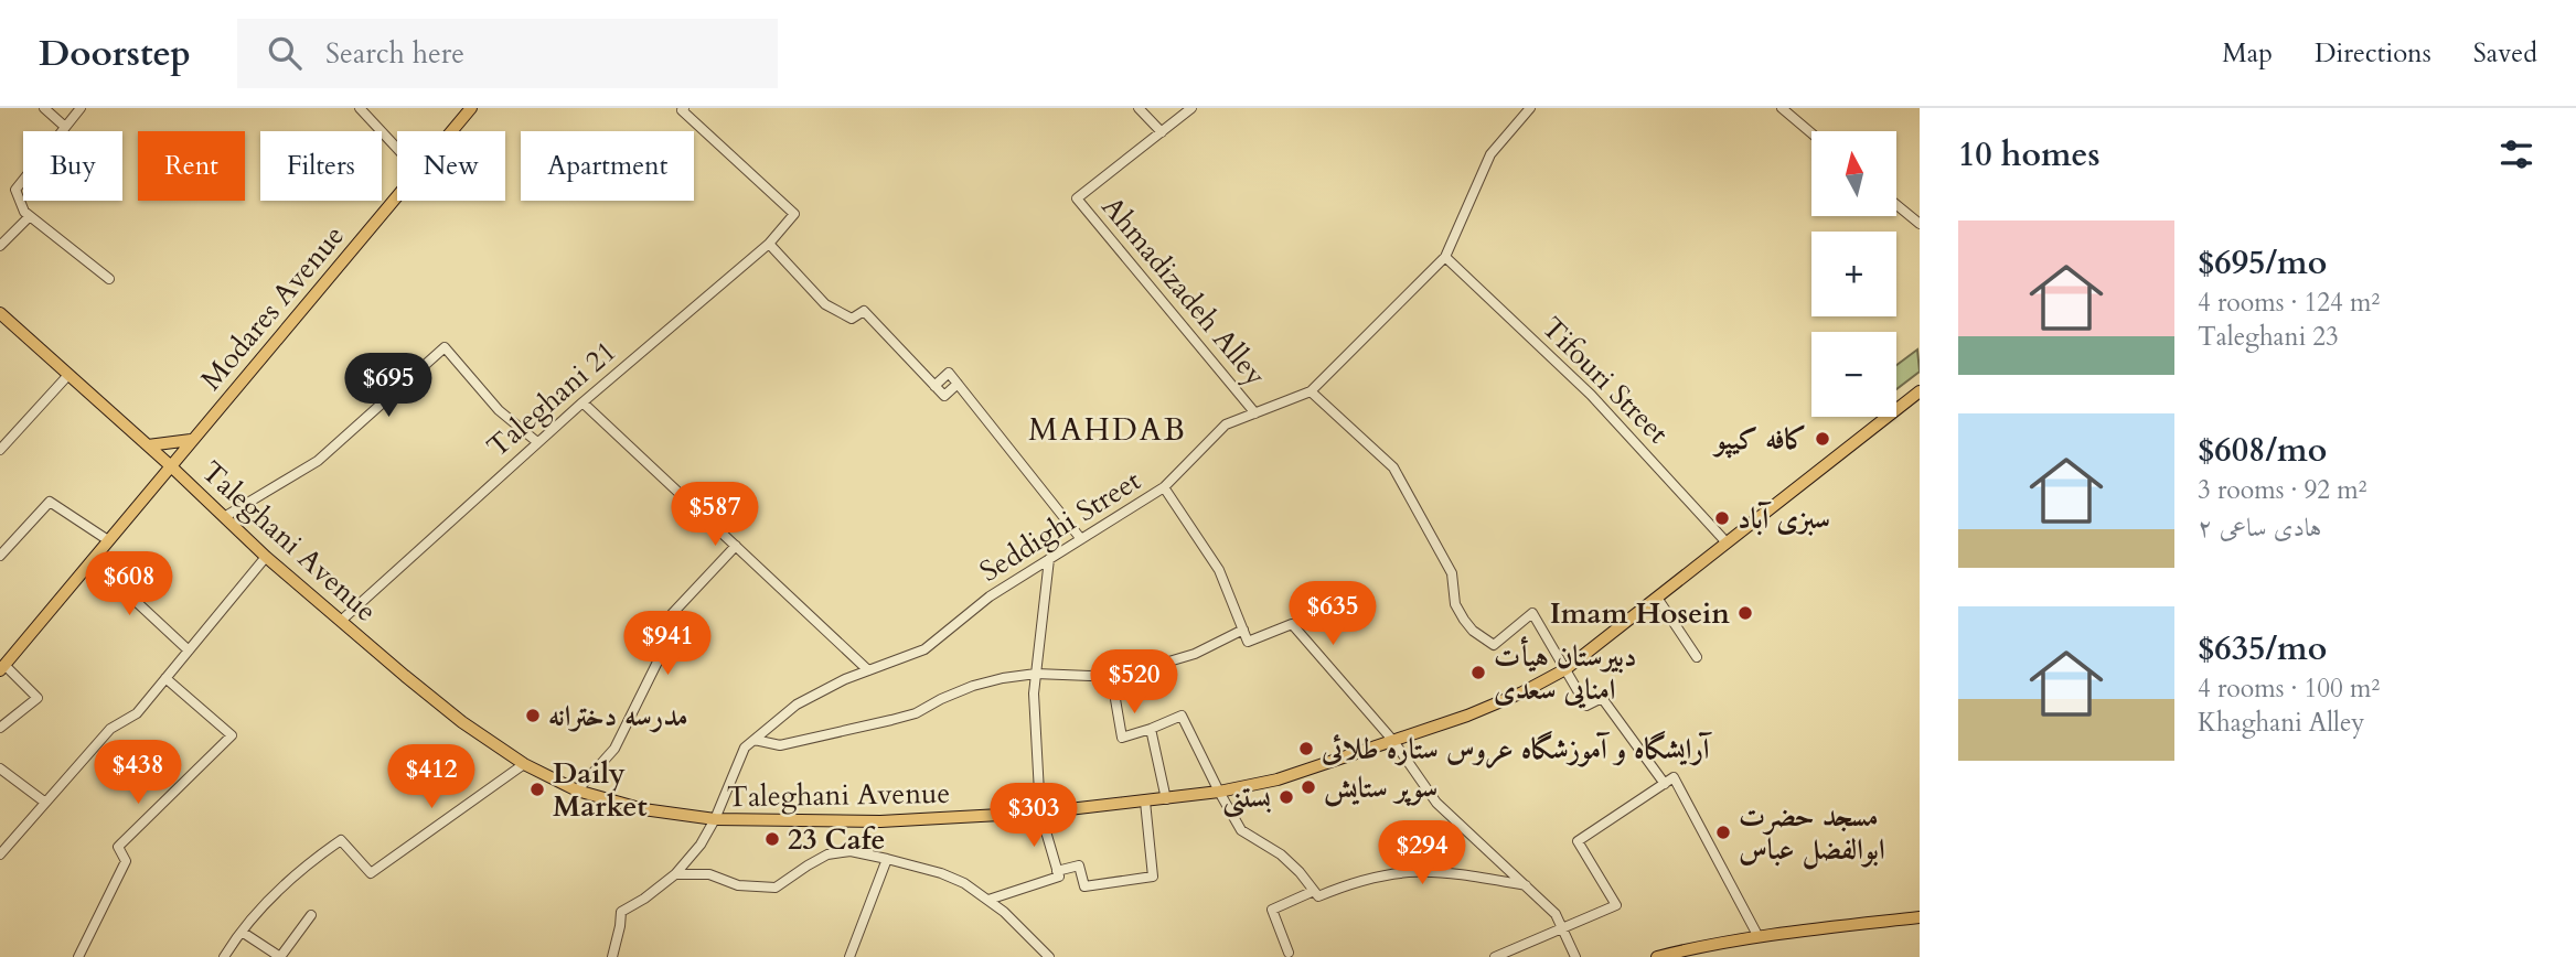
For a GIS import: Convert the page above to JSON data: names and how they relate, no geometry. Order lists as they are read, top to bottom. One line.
{"streets":{"main road":["Modares Avenue","Taleghani Avenue"],"street":["Ahmadizadeh Alley","Tifouri Street","Taleghani 21","Seddighi Street"]},"crossings":[["Ahmadizadeh Alley","Seddighi Street"],["Modares Avenue","Taleghani Avenue"],["Tifouri Street","Seddighi Street"],["Tifouri Street","Taleghani Avenue"],["Taleghani 21","Taleghani Avenue"],["Seddighi Street","Taleghani Avenue"]],"districts":["MAHDAB"],"places":["کافه کیپو","سبزی آباد","Imam Hosein","دبیرستان هیأت امنایی سعدی","مدرسه دخترانه","آرایشگاه و آموزشگاه عروس ستاره طلائی","سوپر ستایش","Daily Market","بستنی","مسجد حضرت ابوالفضل عباس","23 Cafe"],"north":"top","page":{"header":"Doorstep","search":"Search here","nav":["Map","Directions","Saved"],"heading":"10 homes","map_buttons":["+","−"],"chip":["Buy","Rent","Filters","New","Apartment"],"list":[{"name":"$695/mo","note":"4 rooms · 124 m² · Taleghani 23"},{"name":"$608/mo","note":"3 rooms · 92 m² · هادی ساعی ۲"},{"name":"$635/mo","note":"4 rooms · 100 m² · Khaghani Alley"}],"price":["$695","$587","$608","$635","$941","$520","$438","$412","$303","$294"]}}
